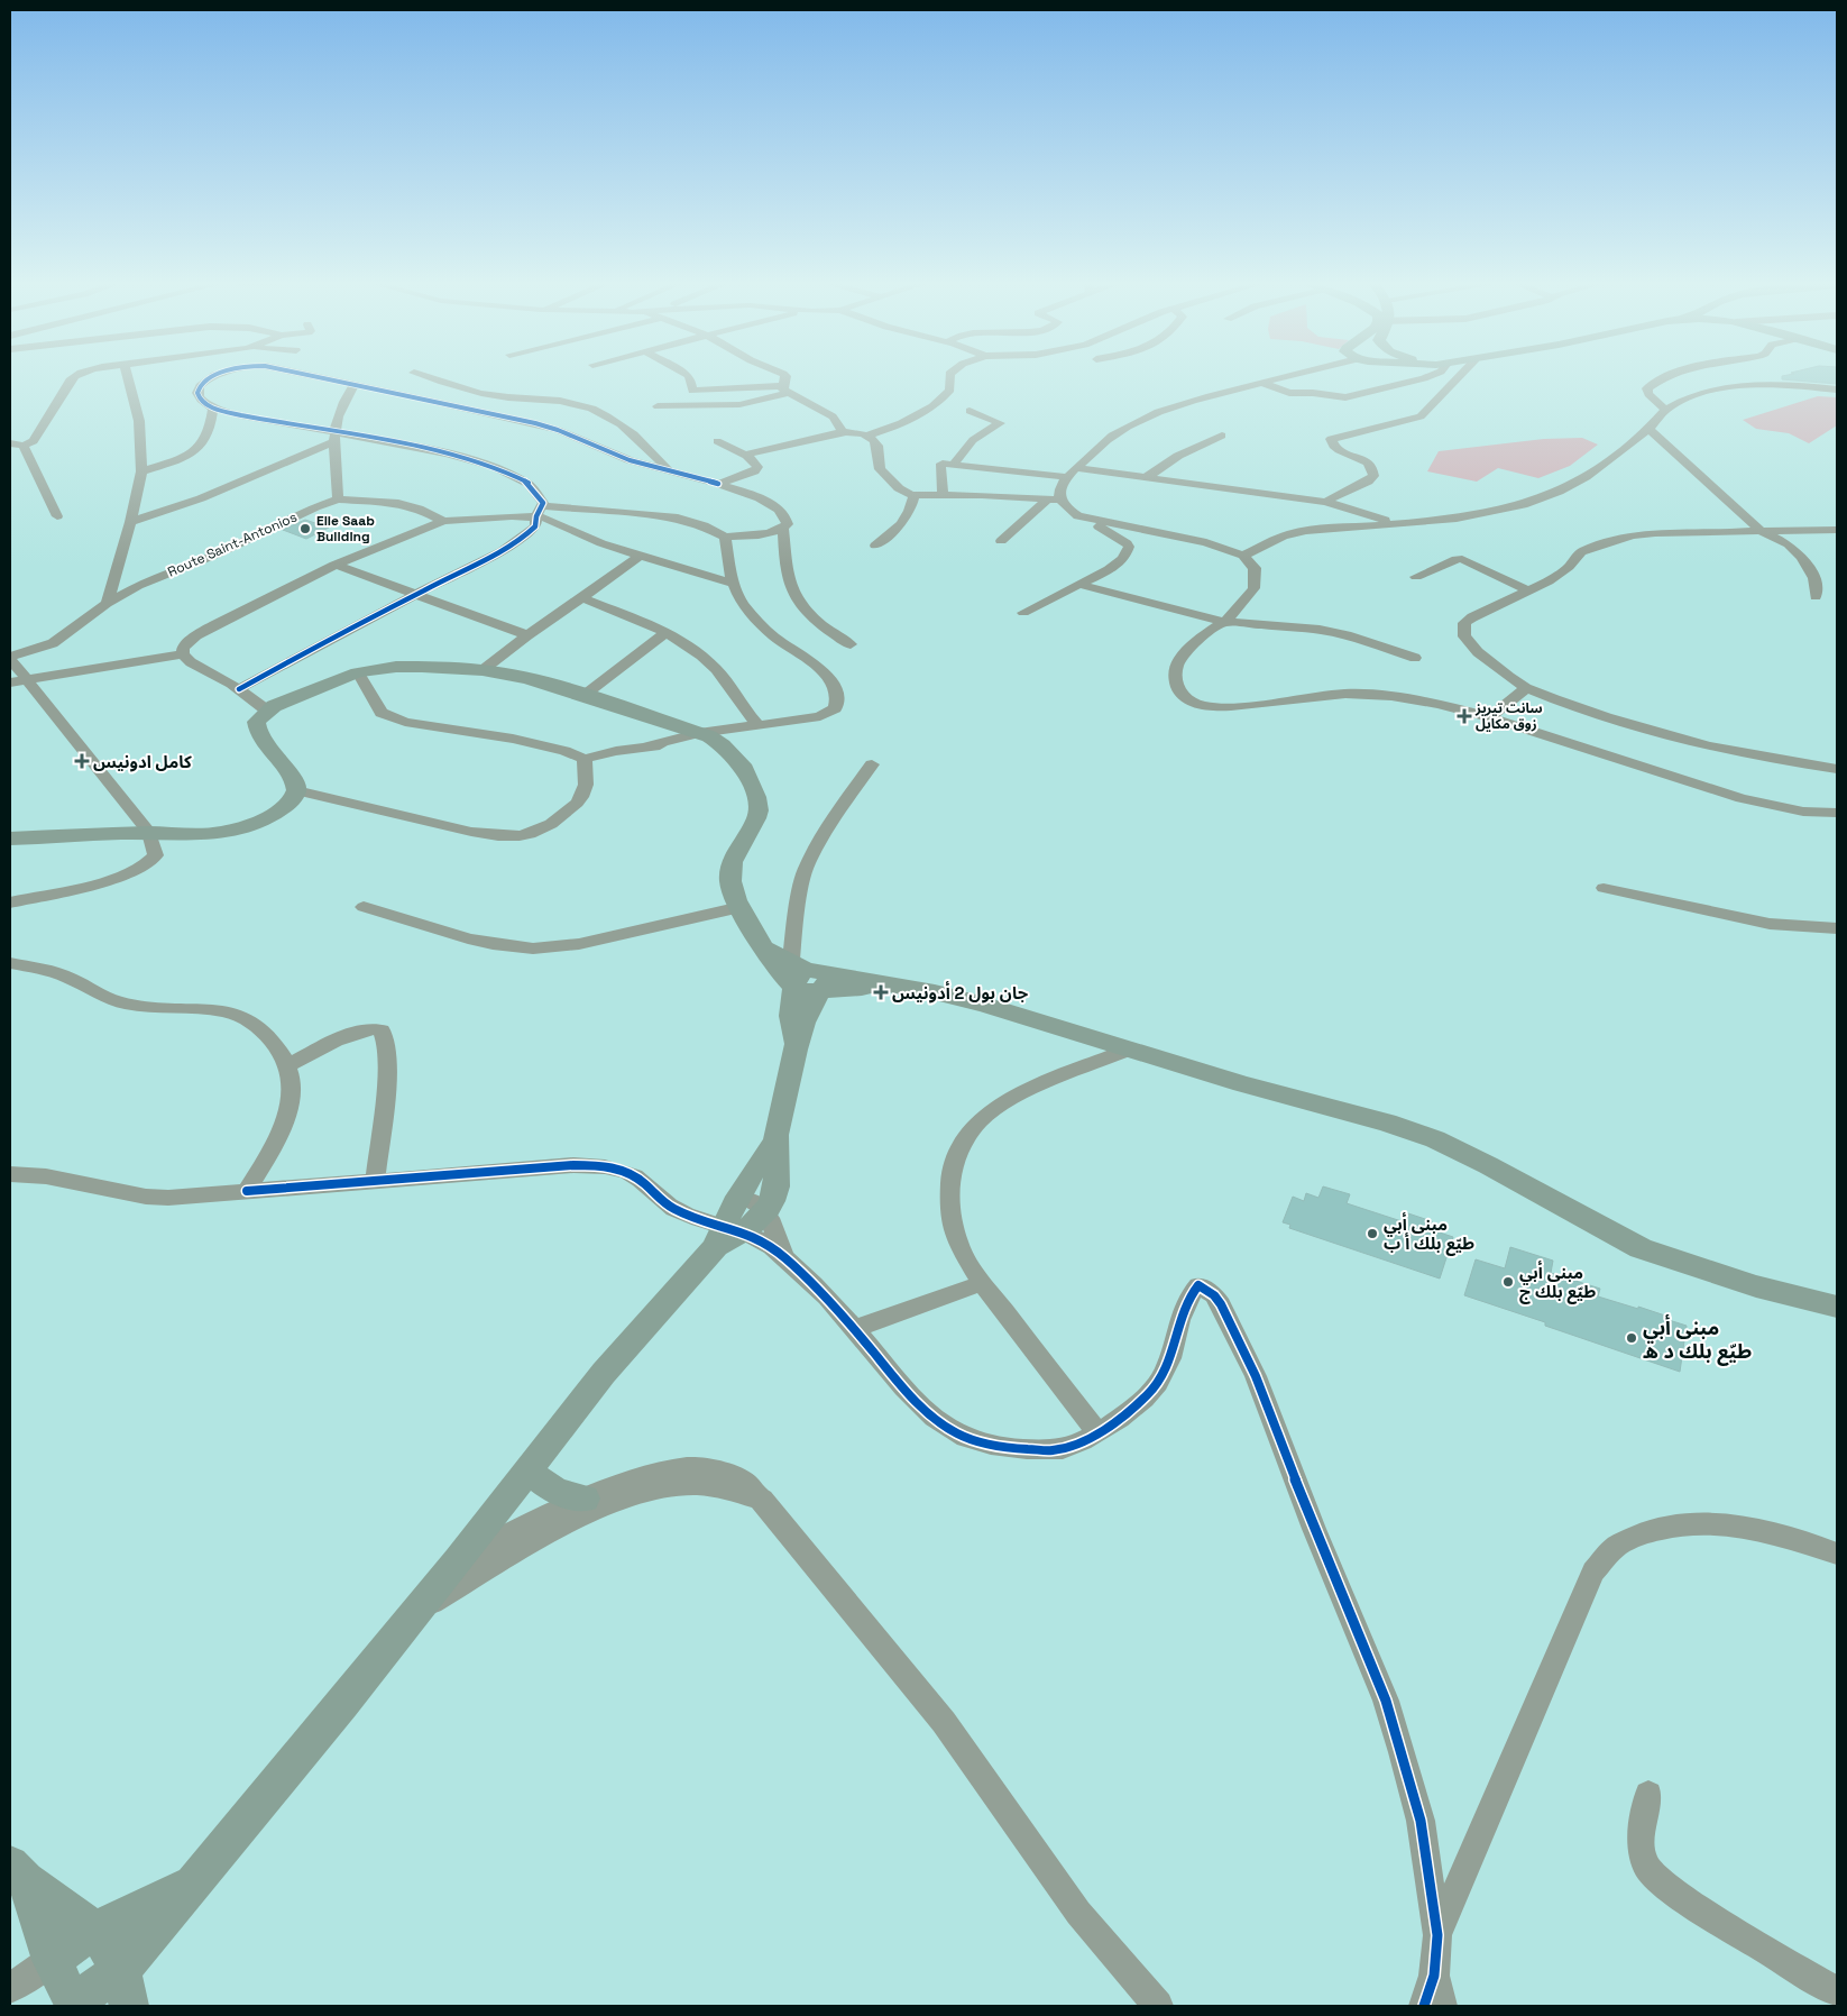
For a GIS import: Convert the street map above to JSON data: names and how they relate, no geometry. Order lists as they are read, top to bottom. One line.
{"streets":{"street":["Route Saint-Antonios"]},"places":{"other":["Elie Saab Building","مبنى أبي طيّع بلك أ ب","مبنى أبي طيّع بلك ج","مبنى أبي طيّع بلك د ه"],"health":["سانت تيريز زوق مكايل","كامل ادونيس","جان بول 2 أدونيس"]}}
